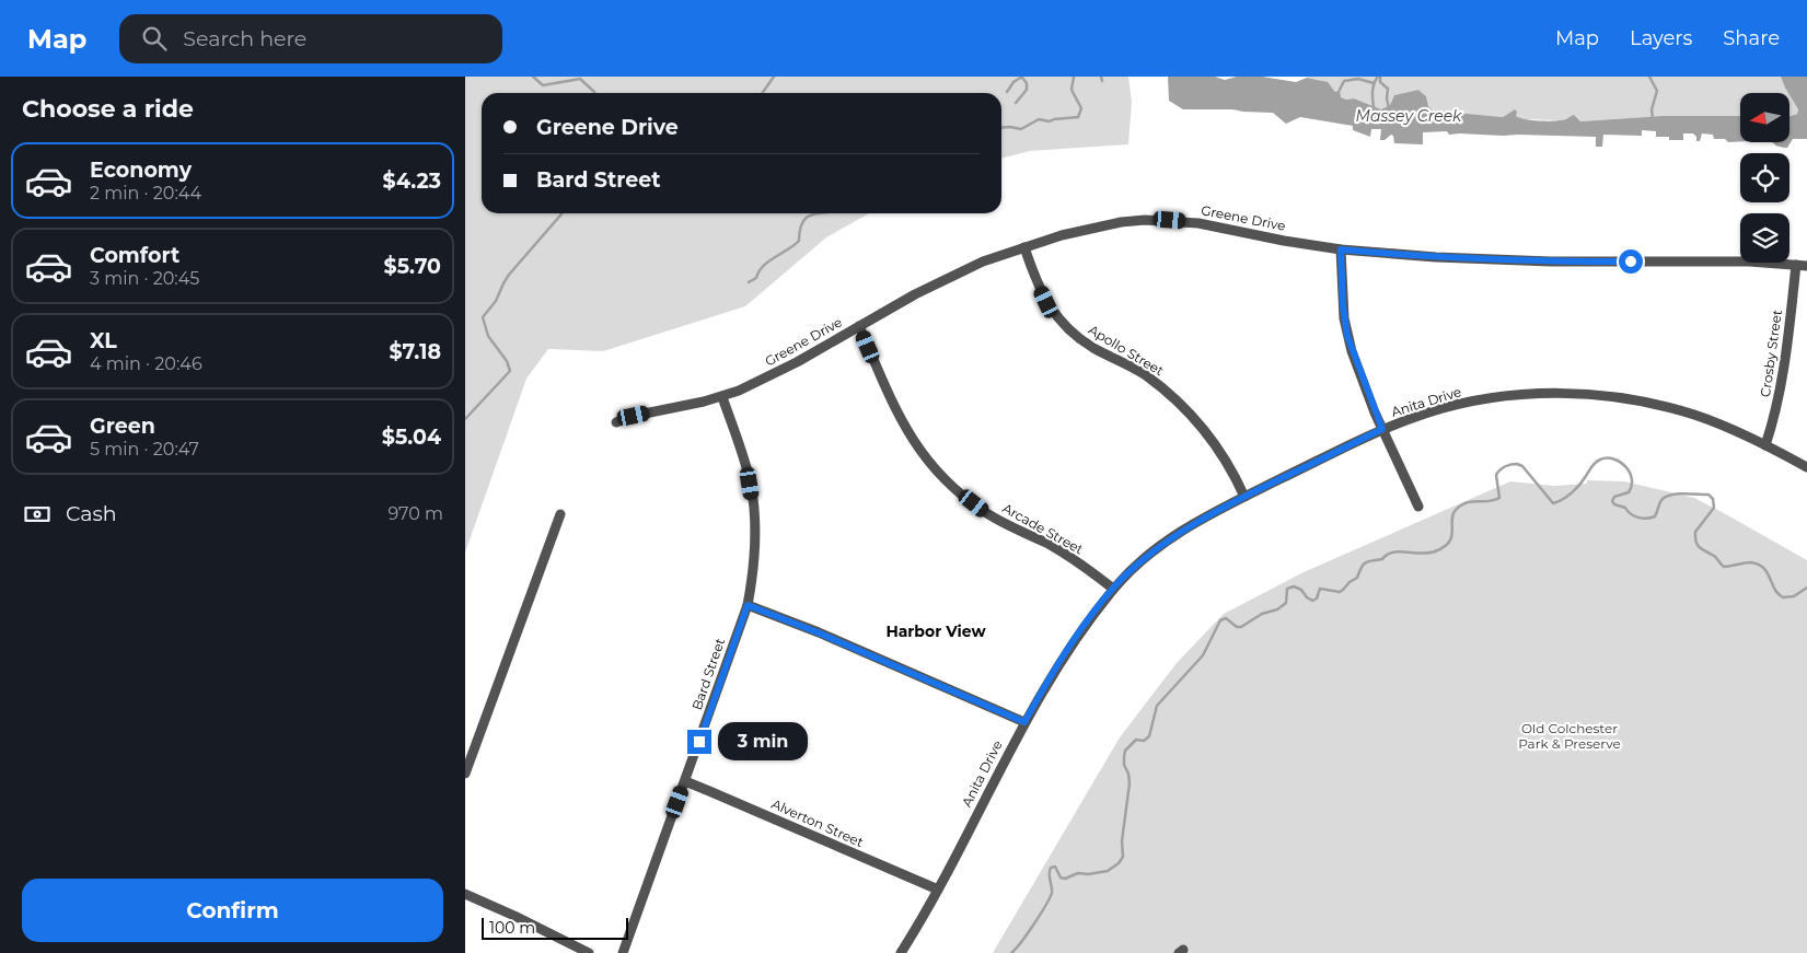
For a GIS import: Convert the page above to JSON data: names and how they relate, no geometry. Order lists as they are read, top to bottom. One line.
{"streets":{"street":["Greene Drive","Apollo Street","Crosby Street","Anita Drive","Arcade Street","Bard Street","Alverton Street"]},"crossings":[["Greene Drive","Apollo Street"],["Greene Drive","Crosby Street"],["Greene Drive","Arcade Street"],["Greene Drive","Bard Street"],["Apollo Street","Anita Drive"],["Crosby Street","Anita Drive"],["Anita Drive","Arcade Street"],["Anita Drive","Alverton Street"],["Bard Street","Alverton Street"]],"districts":["Harbor View"],"water":["Massey Creek"],"parks":["Old Colchester Park & Preserve"],"scale_bar":"100 m","north":"left","page":{"header":"Map","search":"Search here","nav":["Map","Layers","Share"],"heading":"Choose a ride","banner":["Greene Drive","Bard Street"],"list":[{"name":"Economy","note":"2 min · 20:44","value":"$4.23"},{"name":"Comfort","note":"3 min · 20:45","value":"$5.70"},{"name":"XL","note":"4 min · 20:46","value":"$7.18"},{"name":"Green","note":"5 min · 20:47","value":"$5.04"}],"pay":["Cash","970 m"],"bubble":"3 min","buttons":"Confirm","scale":"100 m"}}
